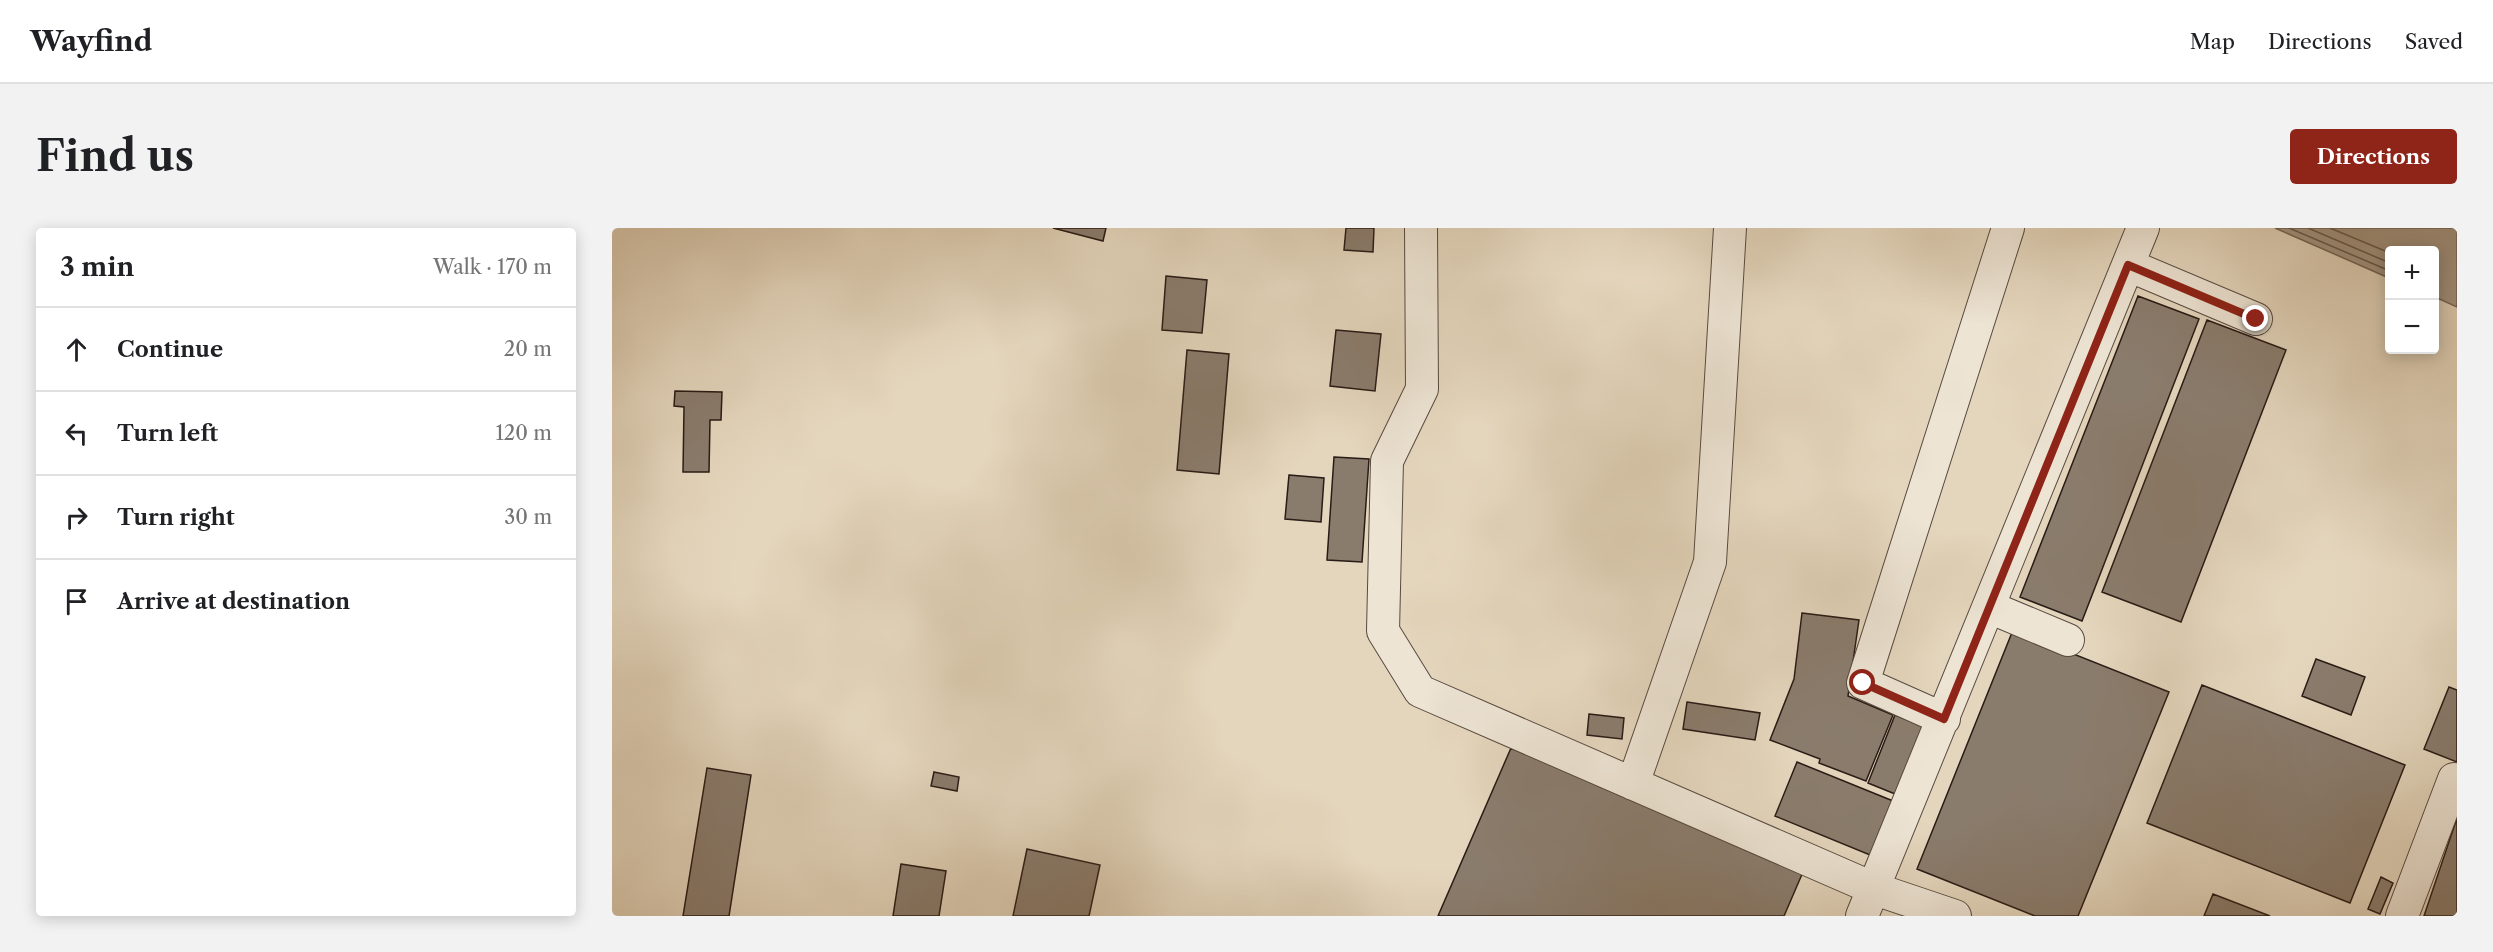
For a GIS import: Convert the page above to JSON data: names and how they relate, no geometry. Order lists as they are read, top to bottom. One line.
{"page":{"header":"Wayfind","nav":["Map","Directions","Saved"],"buttons":"Directions","title":"Find us","heading":["3 min","Walk · 170 m"],"map_buttons":["+","−"],"list":[["Continue","20 m"],["Turn left","120 m"],["Turn right","30 m"],"Arrive at destination"]}}
